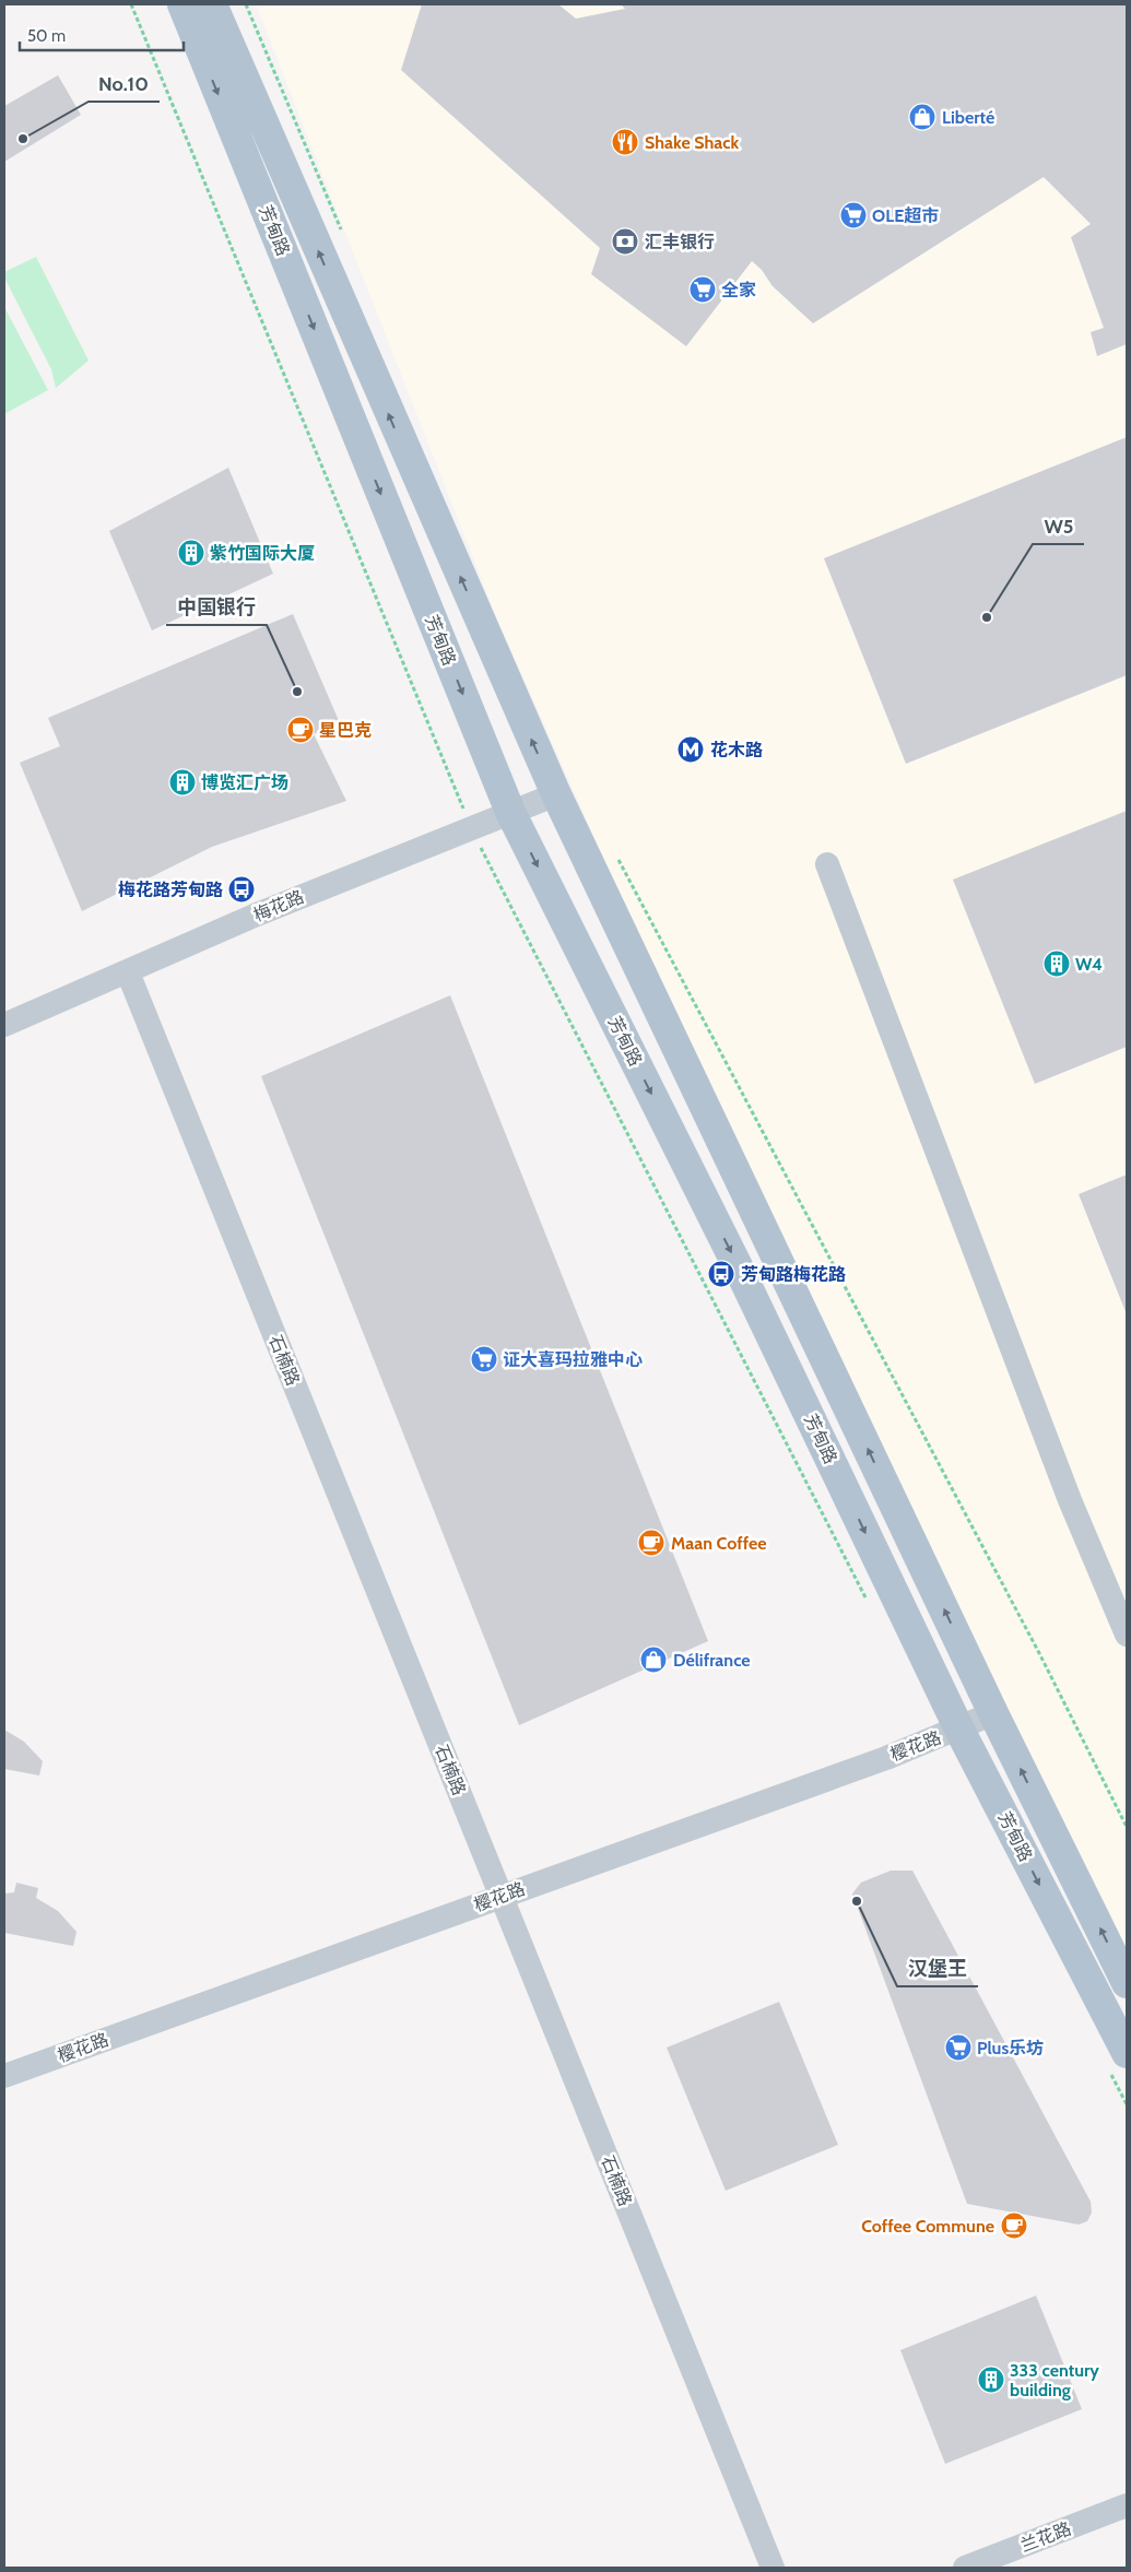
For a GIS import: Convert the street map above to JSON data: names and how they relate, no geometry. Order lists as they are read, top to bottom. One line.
{"streets":{"main road":["芳甸路"],"street":["梅花路","石楠路","樱花路","兰花路"]},"crossings":[["芳甸路","梅花路"],["芳甸路","樱花路"],["梅花路","石楠路"],["石楠路","樱花路"]],"places":{"shop":["Liberté","Délifrance"],"other":["No.10","W5","中国银行","汉堡王"],"restaurant":["Shake Shack"],"supermarket":["OLE超市","全家","证大喜玛拉雅中心","Plus乐坊"],"bank":["汇丰银行"],"building":["紫竹国际大厦","博览汇广场","W4","333 century building"],"cafe":["星巴克","Maan Coffee","Coffee Commune"],"metro station":["花木路"],"bus stop":["梅花路芳甸路","芳甸路梅花路"]},"scale_bar":"50 m"}
